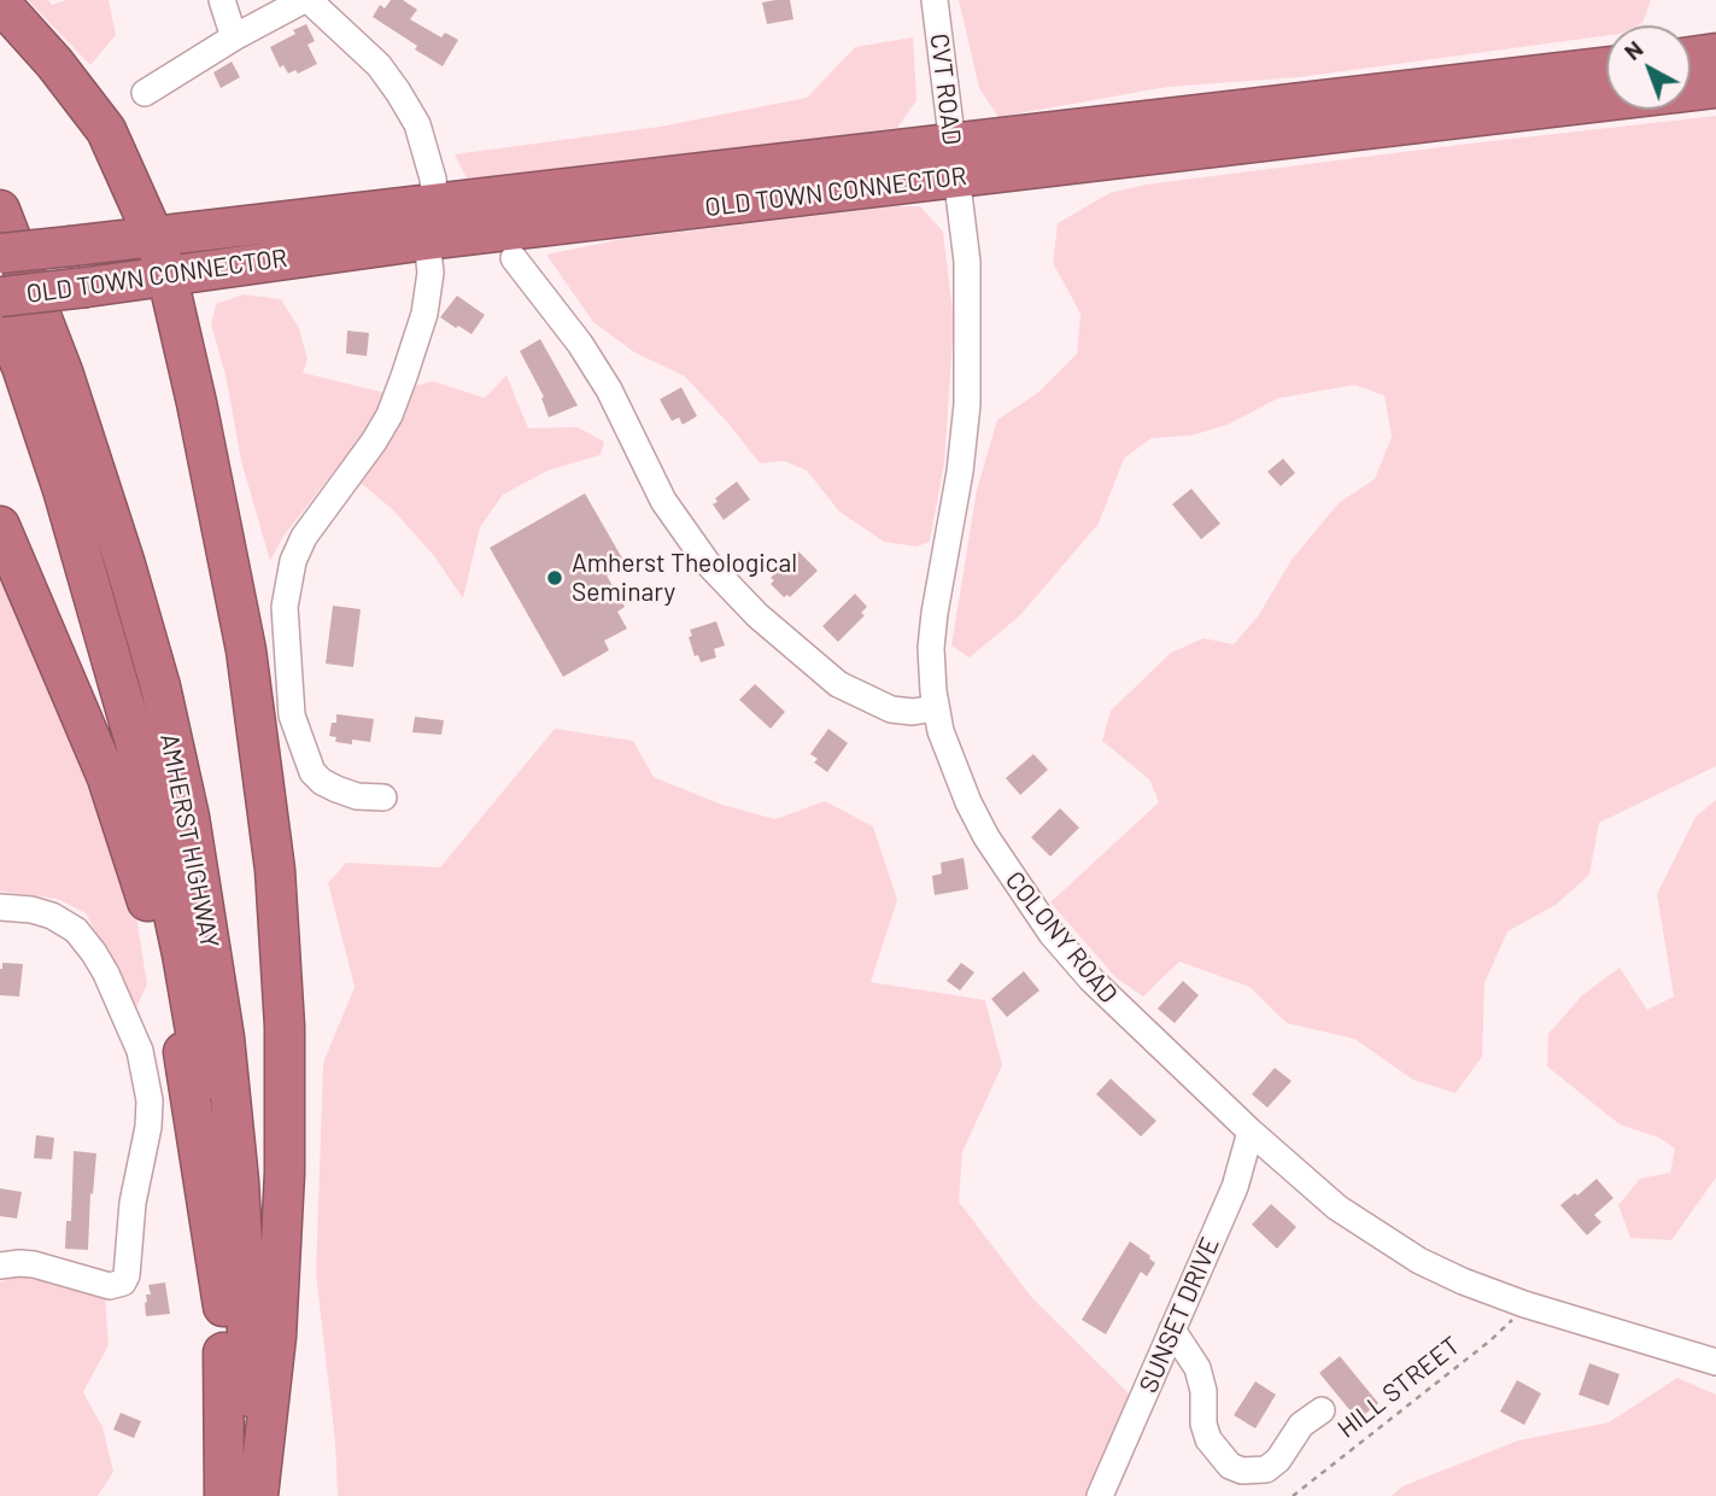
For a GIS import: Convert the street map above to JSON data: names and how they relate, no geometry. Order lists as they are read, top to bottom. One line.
{"streets":{"highway":["OLD TOWN CONNECTOR","AMHERST HIGHWAY"],"street":["CVT ROAD","COLONY ROAD","SUNSET DRIVE"],"path":["HILL STREET"]},"crossings":[["CVT ROAD","OLD TOWN CONNECTOR"],["CVT ROAD","COLONY ROAD"],["OLD TOWN CONNECTOR","COLONY ROAD"],["COLONY ROAD","SUNSET DRIVE"],["COLONY ROAD","HILL STREET"]],"places":["Amherst Theological Seminary"],"north":"top left"}
